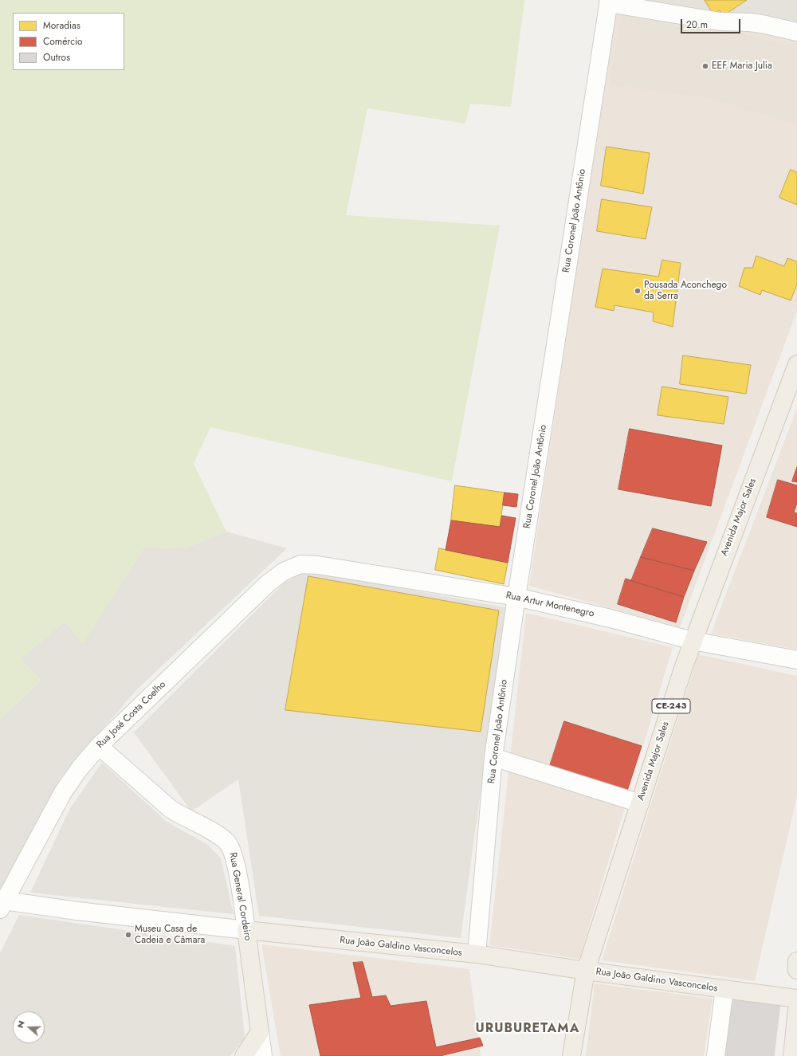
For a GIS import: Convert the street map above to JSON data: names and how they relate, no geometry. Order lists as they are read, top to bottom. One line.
{"streets":{"main road":["Avenida Major Sales","CE-243","Rua General Cordeiro","Rua João Galdino Vasconcelos"],"street":["Rua Coronel João Antônio","Rua Artur Montenegro","Rua José Costa Coelho"]},"crossings":[["Rua Coronel João Antônio","Rua Artur Montenegro"],["Rua Coronel João Antônio","Rua João Galdino Vasconcelos"],["Avenida Major Sales","Rua Artur Montenegro"],["Avenida Major Sales","Rua João Galdino Vasconcelos"],["Rua Artur Montenegro","Rua José Costa Coelho"],["Rua José Costa Coelho","Rua General Cordeiro"],["Rua José Costa Coelho","Rua João Galdino Vasconcelos"],["Rua General Cordeiro","Rua João Galdino Vasconcelos"]],"districts":["URUBURETAMA"],"places":["EEF Maria Julia","Pousada Aconchego da Serra","Museu Casa de Cadeia e Câmara"],"legend":["Moradias","Comércio","Outros"],"scale_bar":"20 m","north":"left"}
